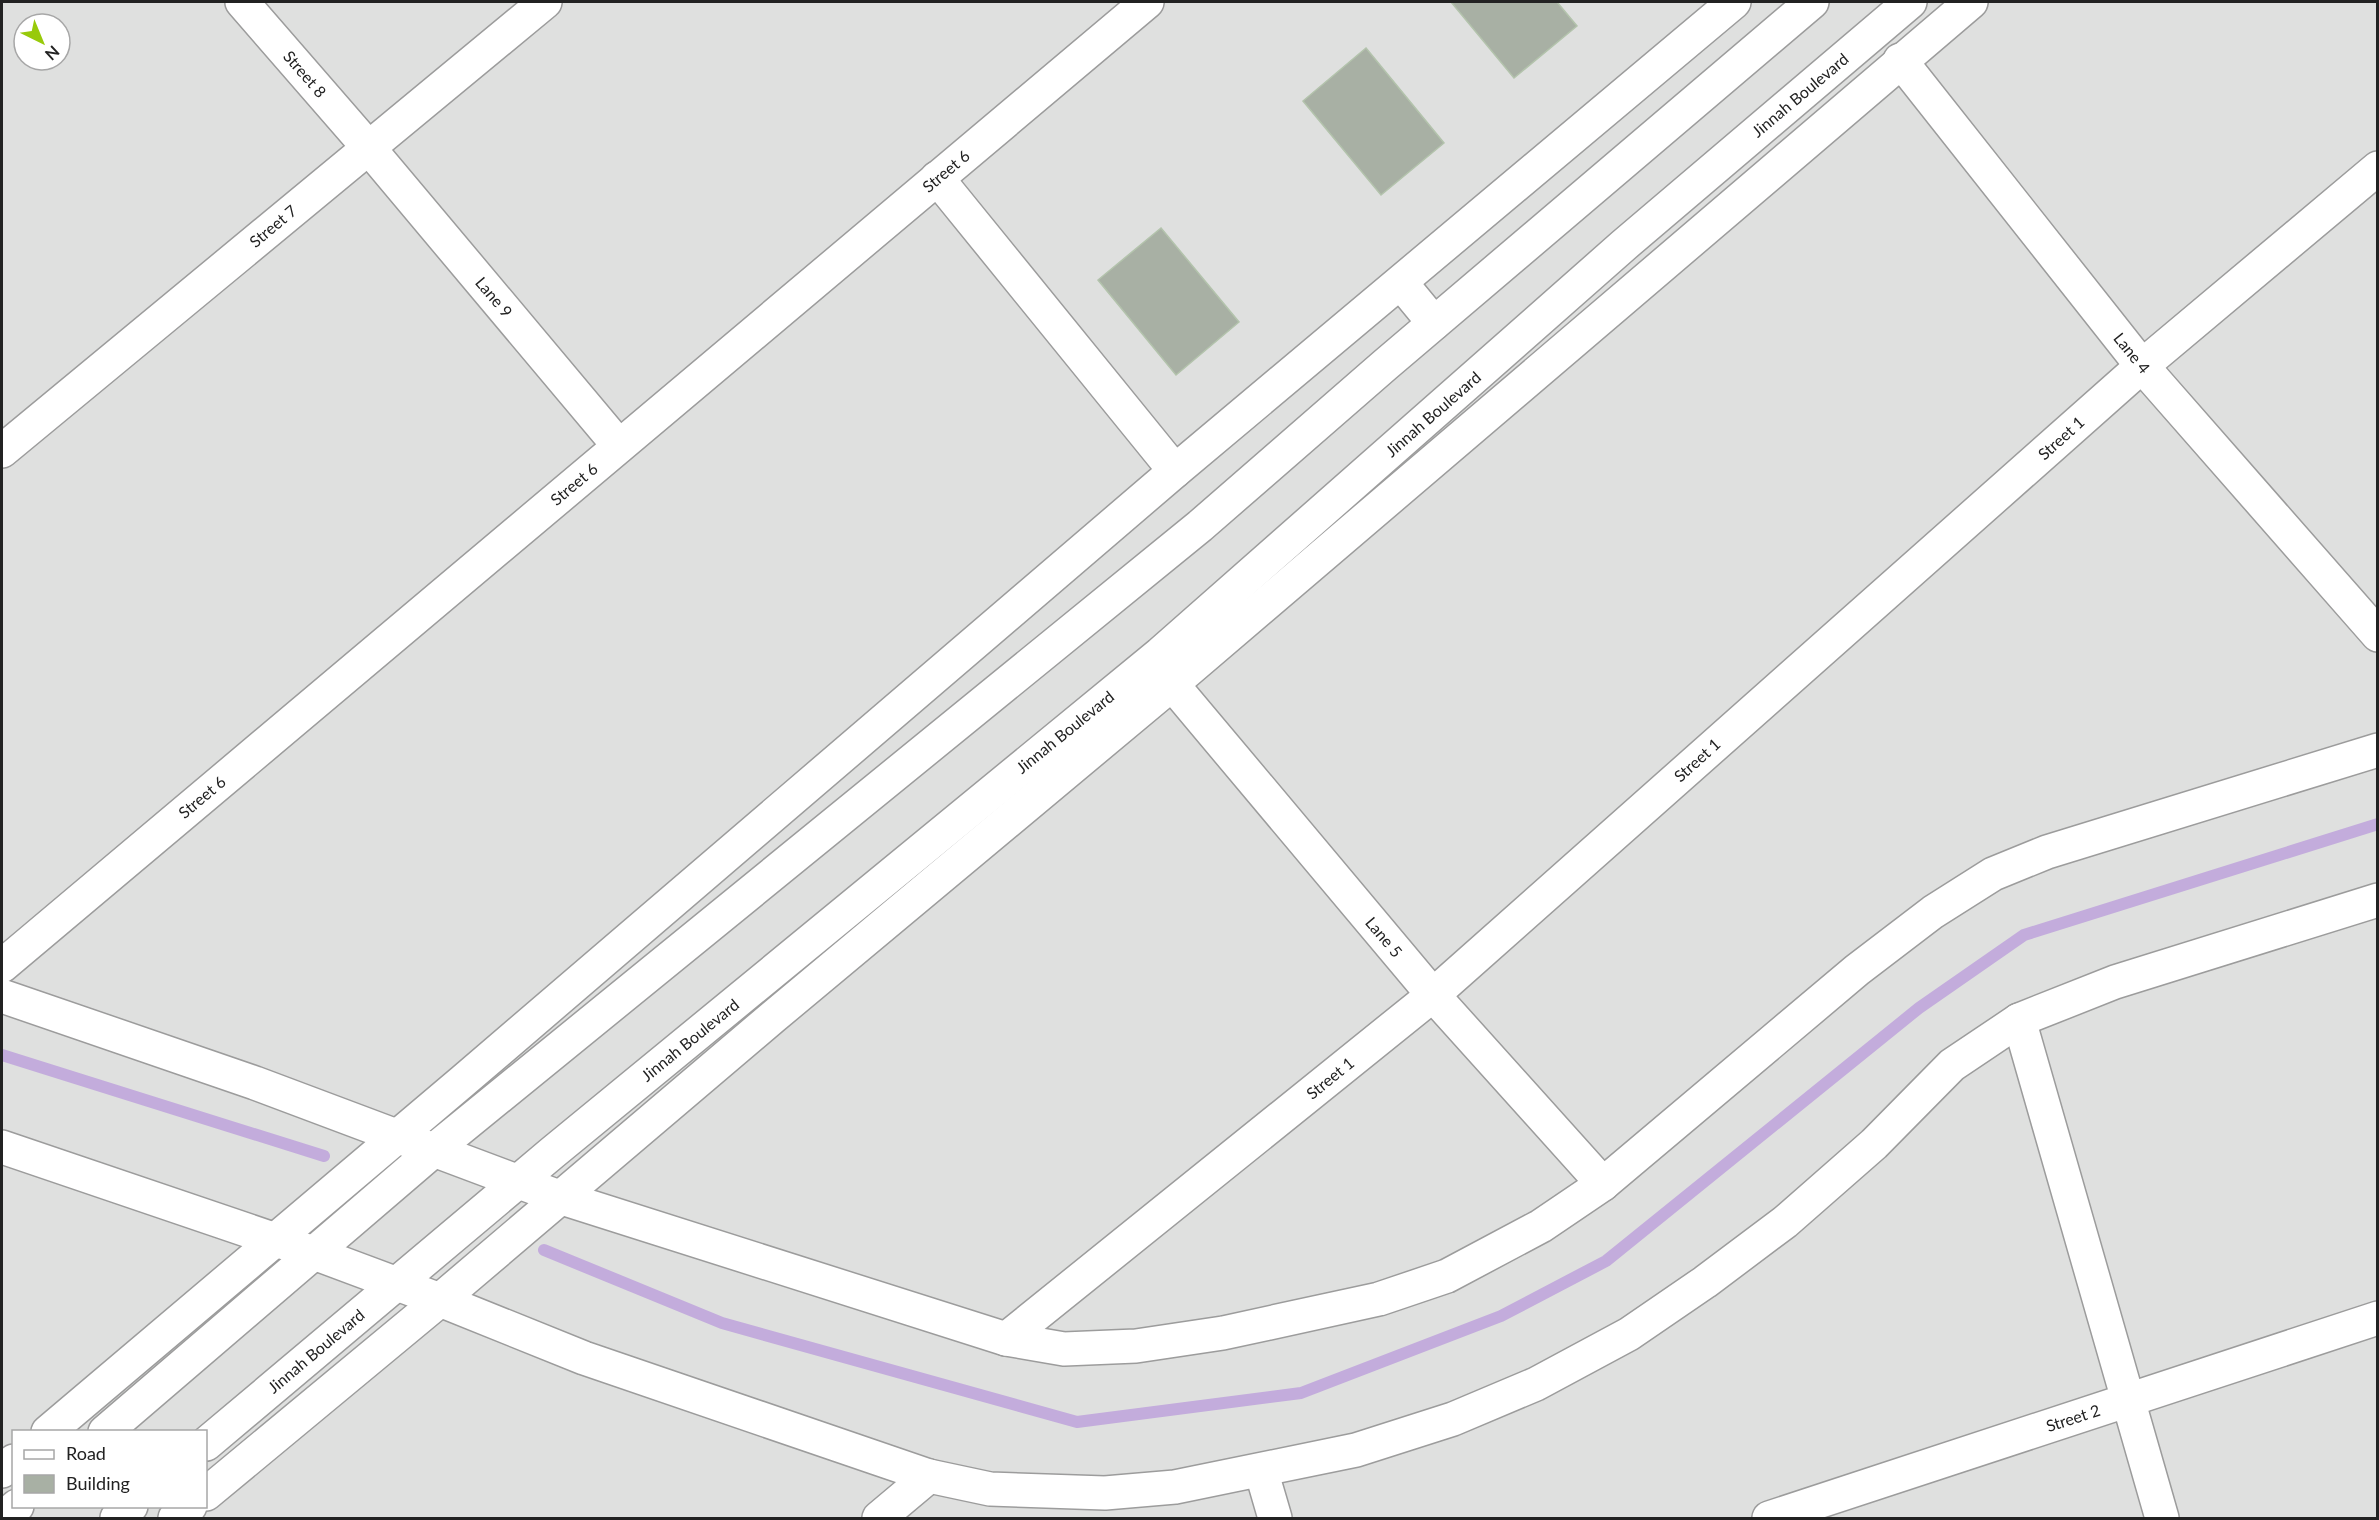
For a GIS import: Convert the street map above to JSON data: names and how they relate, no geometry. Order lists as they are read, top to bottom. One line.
{"streets":{"street":["Street 8","Jinnah Boulevard","Street 6","Street 7","Lane 9","Lane 4","Street 1","Lane 5","Street 2"]},"crossings":[["Street 8","Street 7"],["Street 8","Lane 9"],["Street 6","Lane 9"],["Street 7","Lane 9"],["Lane 4","Street 1"],["Street 1","Lane 5"]],"legend":["Road","Building"],"north":"bottom right"}
